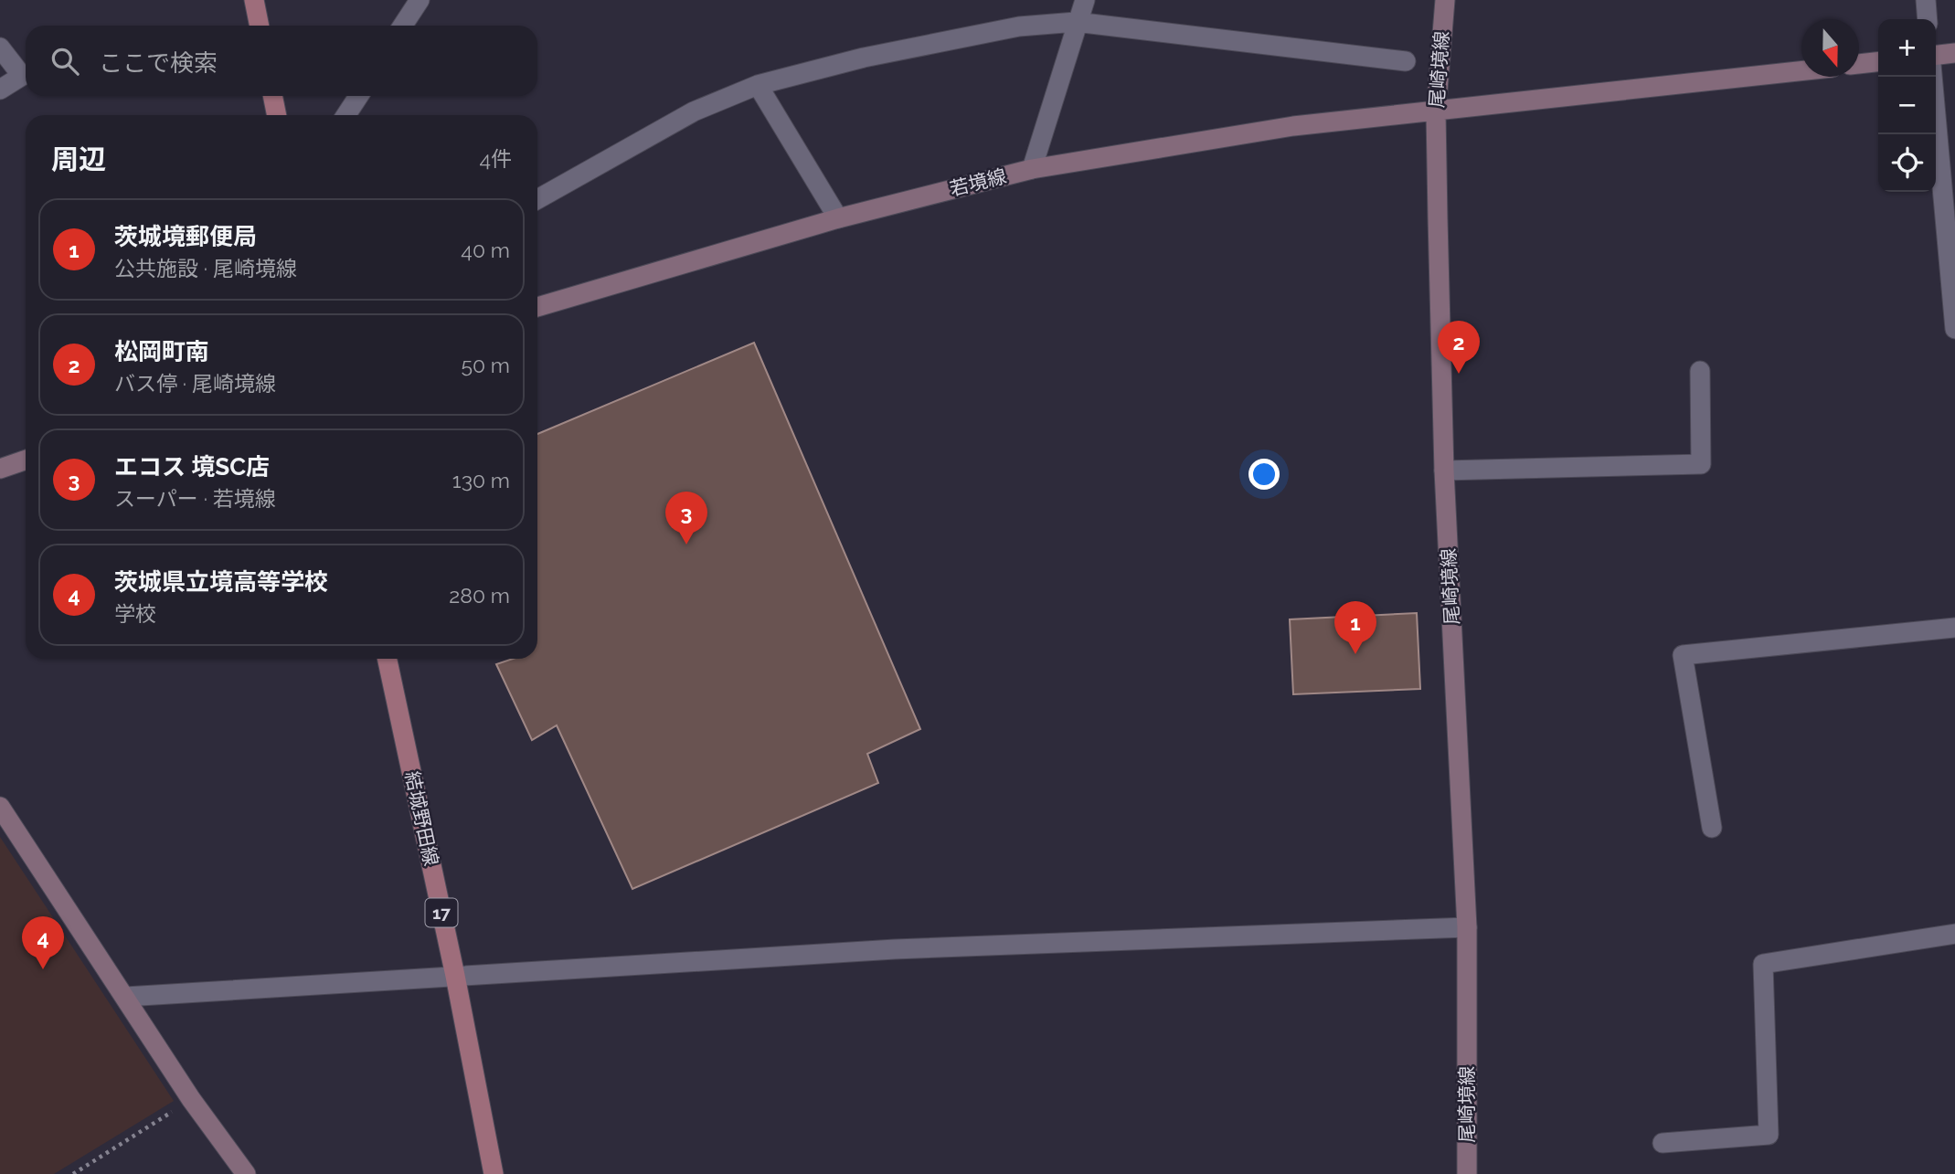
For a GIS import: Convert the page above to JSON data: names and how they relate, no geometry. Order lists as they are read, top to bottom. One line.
{"streets":{"main road":["尾崎境線","若境線","結城野田線","17"]},"crossings":[["尾崎境線","若境線"]],"north":"bottom","page":{"map_buttons":["+","−"],"search":"ここで検索","heading":["周辺","4件"],"list":[{"mark":"1","name":"茨城境郵便局","note":"公共施設 · 尾崎境線","value":"40 m"},{"mark":"2","name":"松岡町南","note":"バス停 · 尾崎境線","value":"50 m"},{"mark":"3","name":"エコス 境SC店","note":"スーパー · 若境線","value":"130 m"},{"mark":"4","name":"茨城県立境高等学校","note":"学校","value":"280 m"}],"pins":["2","3","1","4"]}}
